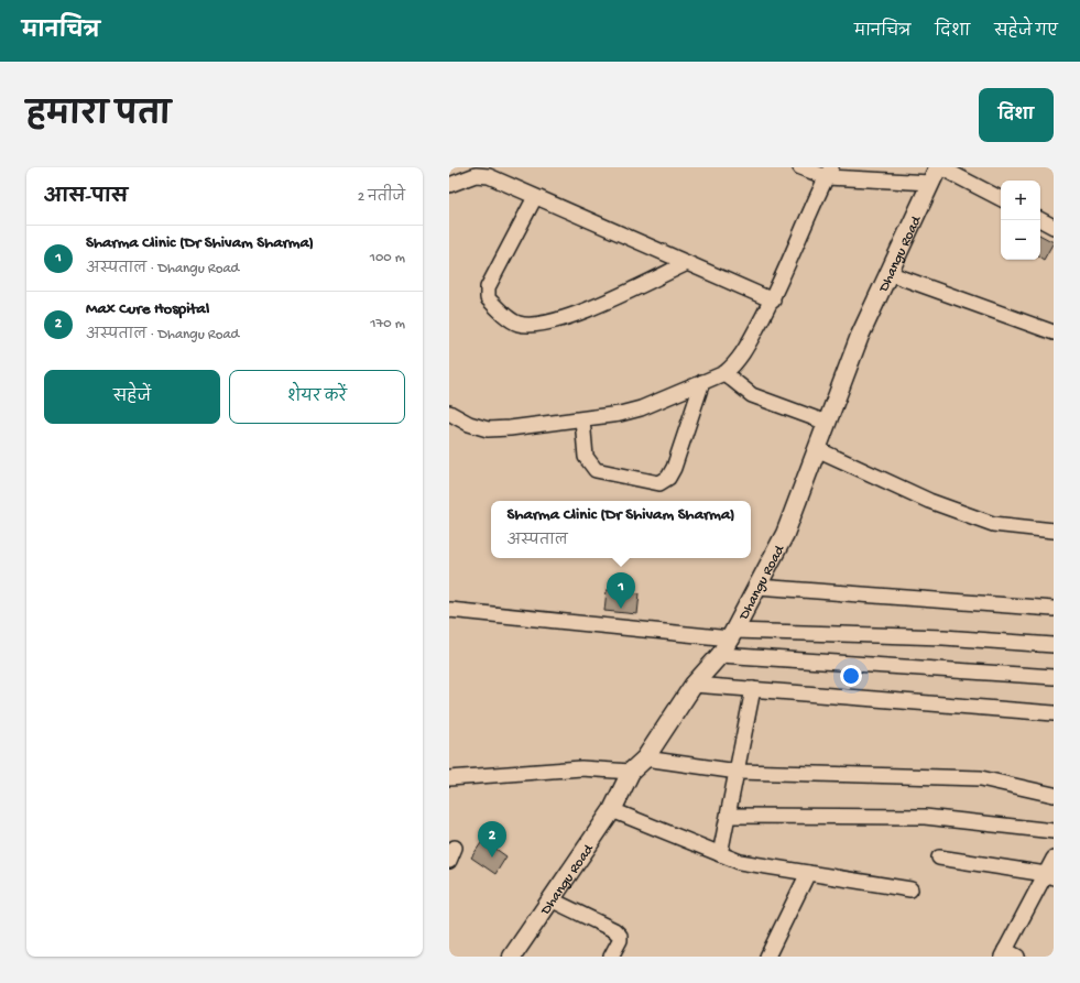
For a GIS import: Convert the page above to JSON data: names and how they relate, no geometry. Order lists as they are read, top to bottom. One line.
{"streets":{"street":["Dhangu Road"]},"page":{"header":"मानचित्र","nav":["मानचित्र","दिशा","सहेजे गए"],"title":"हमारा पता","buttons":["दिशा",["सहेजें","शेयर करें"]],"heading":["आस-पास","2 नतीजे"],"map_buttons":["+","−"],"list":[{"mark":"1","name":"Sharma Clinic (Dr Shivam Sharma)","note":"अस्पताल · Dhangu Road","value":"100 m"},{"mark":"2","name":"Max Cure Hospital","note":"अस्पताल · Dhangu Road","value":"170 m"}],"popup":["Sharma Clinic (Dr Shivam Sharma)","अस्पताल"],"pins":["1","2"]}}
